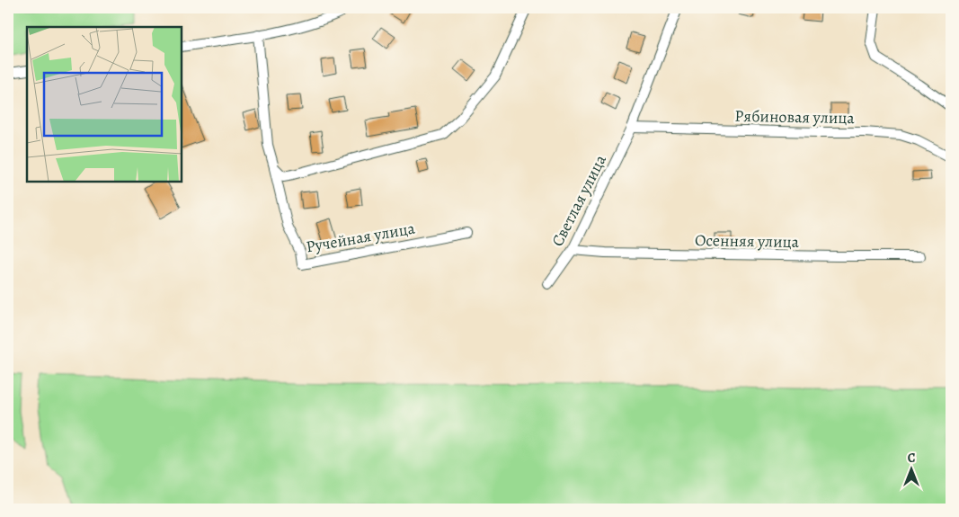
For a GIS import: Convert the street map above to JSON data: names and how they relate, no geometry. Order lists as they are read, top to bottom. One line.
{"streets":{"street":["Рябиновая улица","Светлая улица","Ручейная улица","Осенняя улица"]},"crossings":[["Рябиновая улица","Светлая улица"],["Светлая улица","Осенняя улица"]],"north":"top"}
